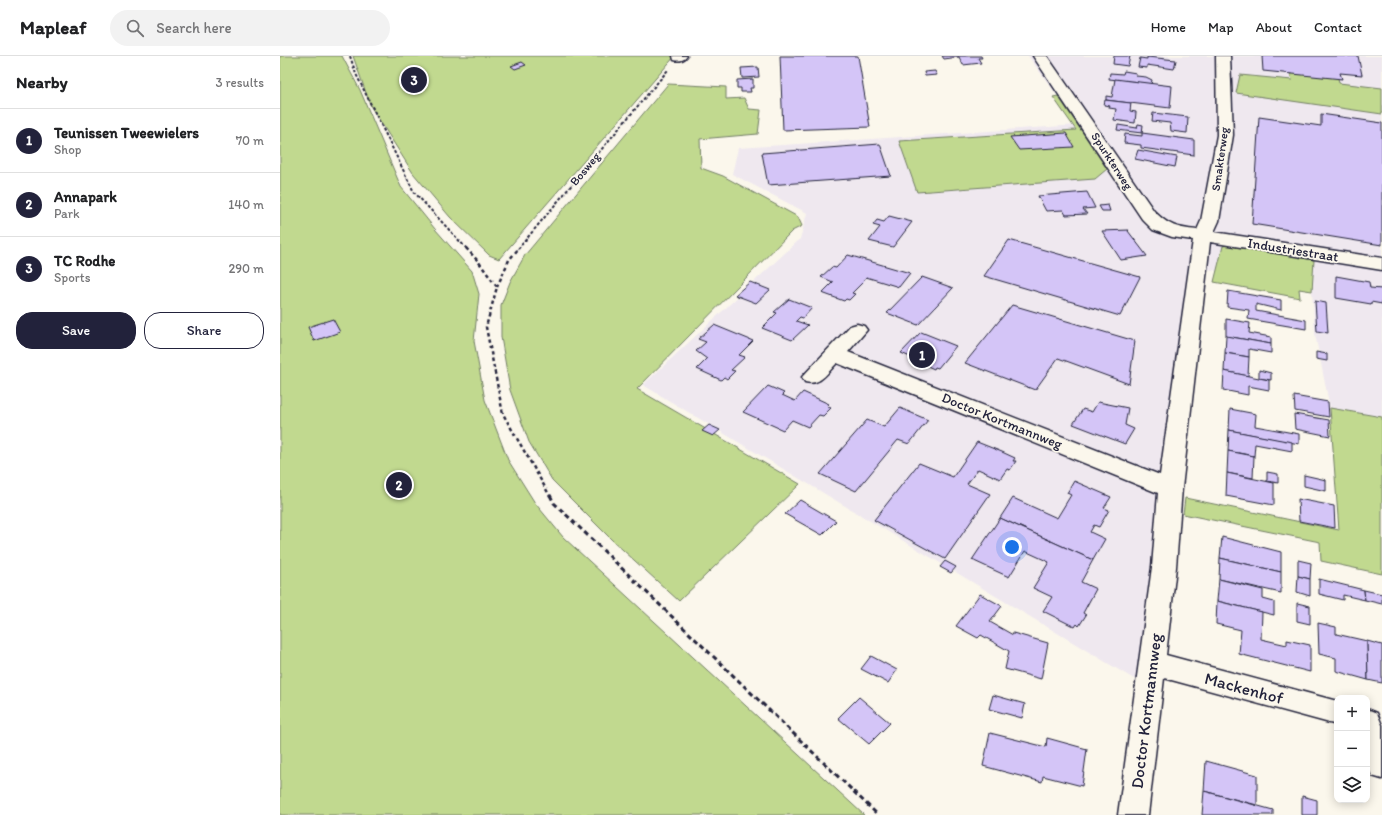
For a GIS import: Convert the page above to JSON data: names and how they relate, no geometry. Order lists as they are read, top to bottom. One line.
{"streets":{"street":["Smakterweg","Spurkterweg","Industriestraat","Doctor Kortmannweg","Mackenhof"],"path":["Bosweg"]},"crossings":[["Smakterweg","Spurkterweg"],["Smakterweg","Industriestraat"],["Smakterweg","Doctor Kortmannweg"],["Spurkterweg","Industriestraat"],["Spurkterweg","Doctor Kortmannweg"],["Industriestraat","Doctor Kortmannweg"],["Doctor Kortmannweg","Mackenhof"]],"page":{"header":"Mapleaf","search":"Search here","nav":["Home","Map","About","Contact"],"heading":["Nearby","3 results"],"pins":["3","1","2"],"list":[{"mark":"1","name":"Teunissen Tweewielers","note":"Shop","value":"70 m"},{"mark":"2","name":"Annapark","note":"Park","value":"140 m"},{"mark":"3","name":"TC Rodhe","note":"Sports","value":"290 m"}],"buttons":["Save","Share"],"map_buttons":["+","−"]}}
